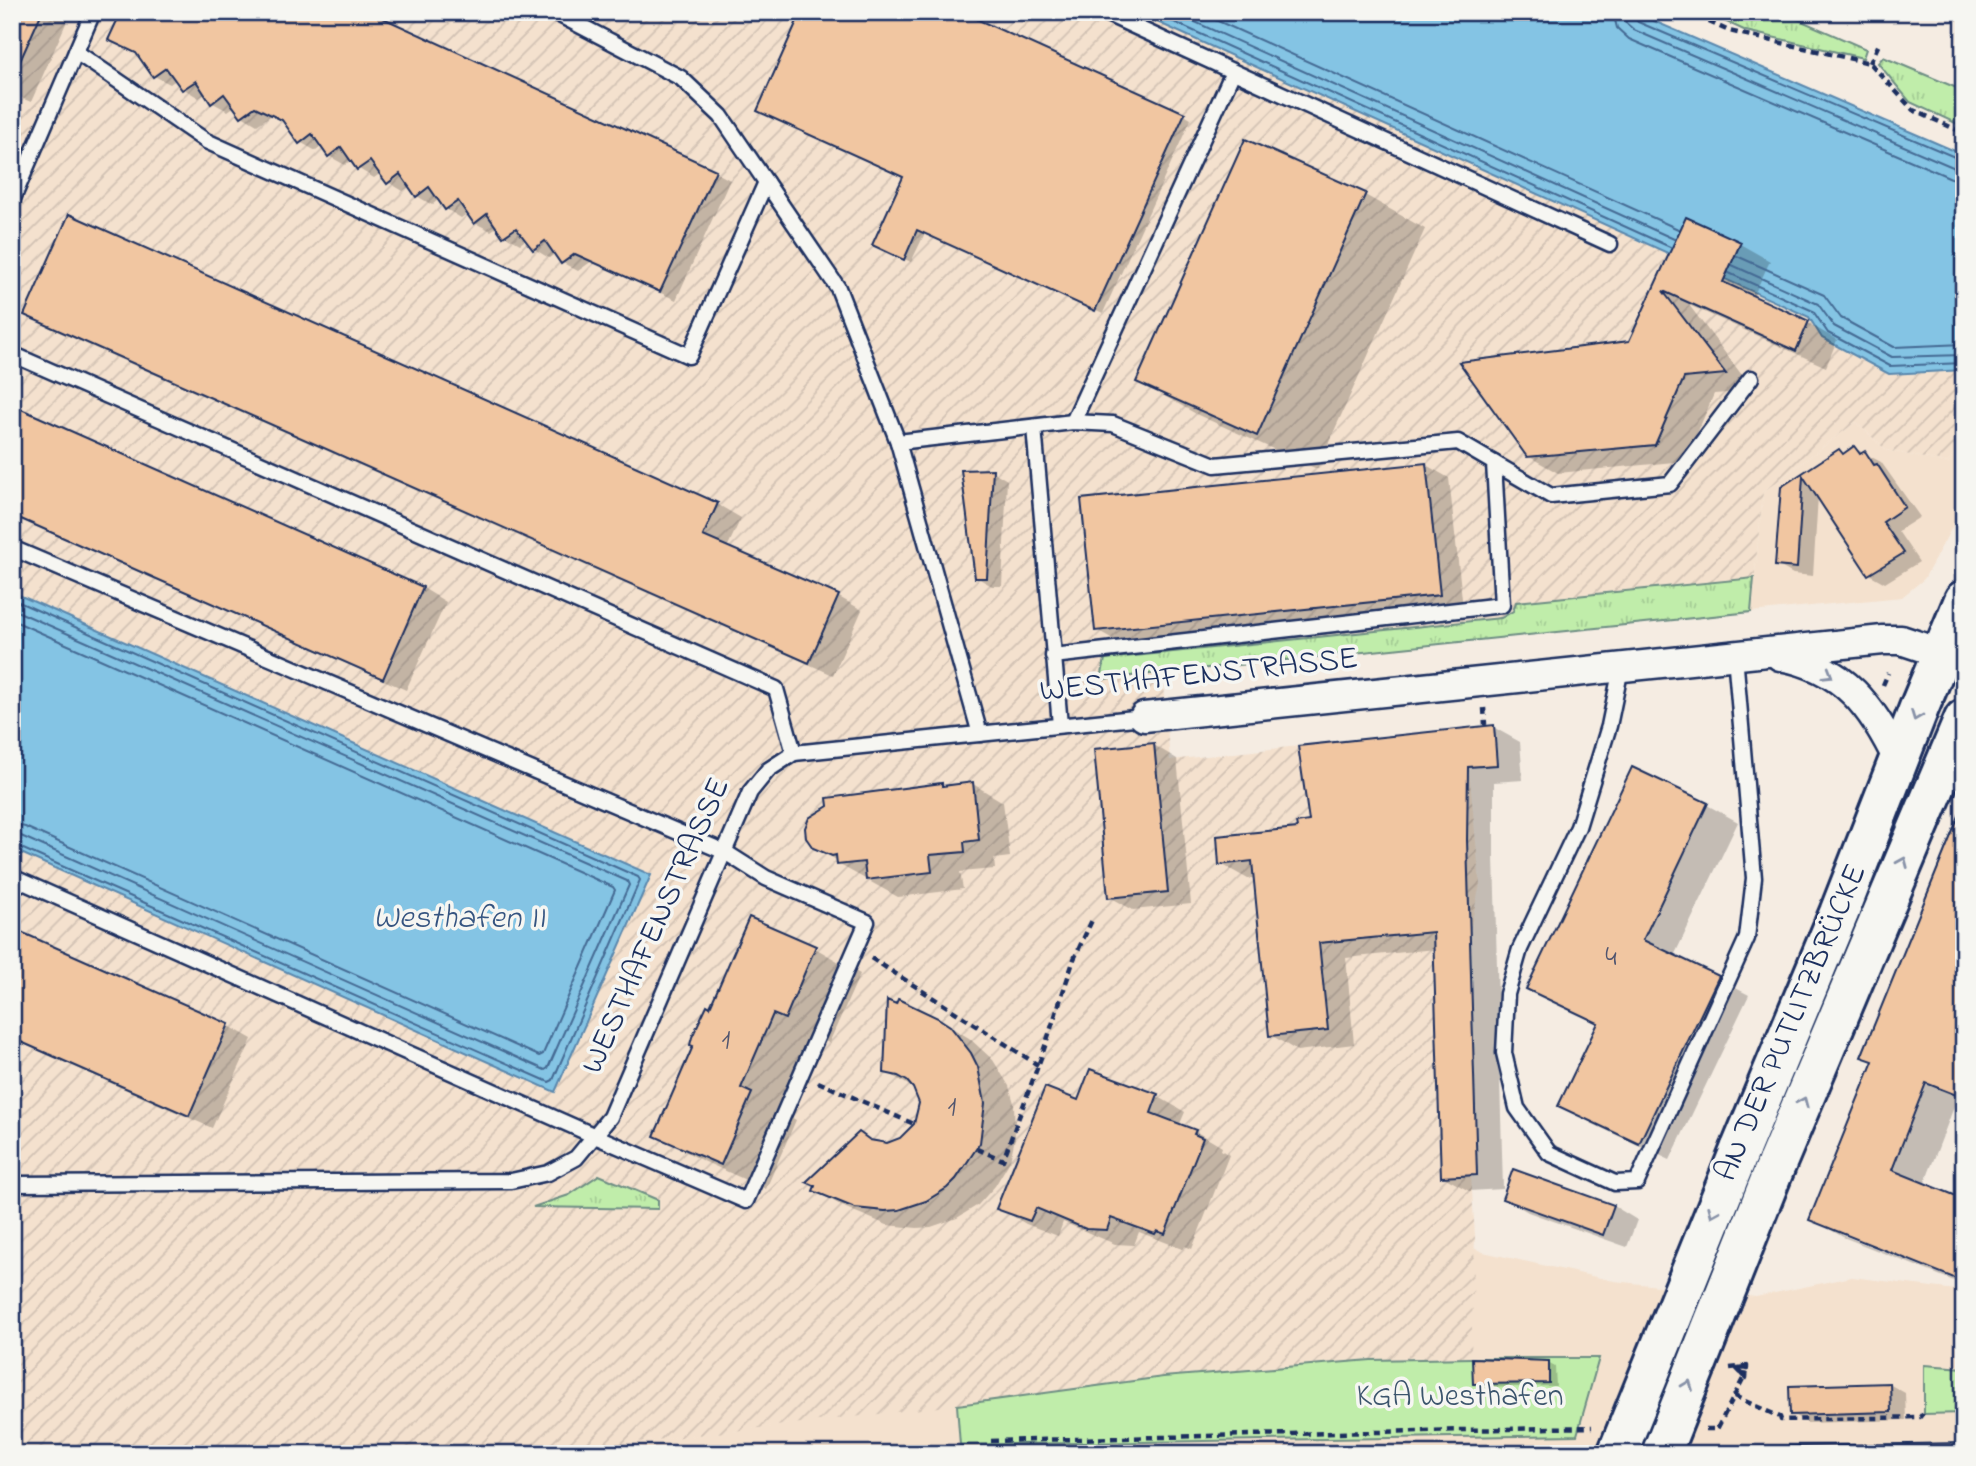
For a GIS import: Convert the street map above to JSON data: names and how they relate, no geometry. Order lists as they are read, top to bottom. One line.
{"streets":{"main road":["AN DER PUTLITZBRÜCKE"],"street":["WESTHAFENSTRASSE"]},"crossings":[["WESTHAFENSTRASSE","AN DER PUTLITZBRÜCKE"]],"water":["Westhafen II"],"parks":["KGA Westhafen"],"house_numbers":["4","1","1"]}
